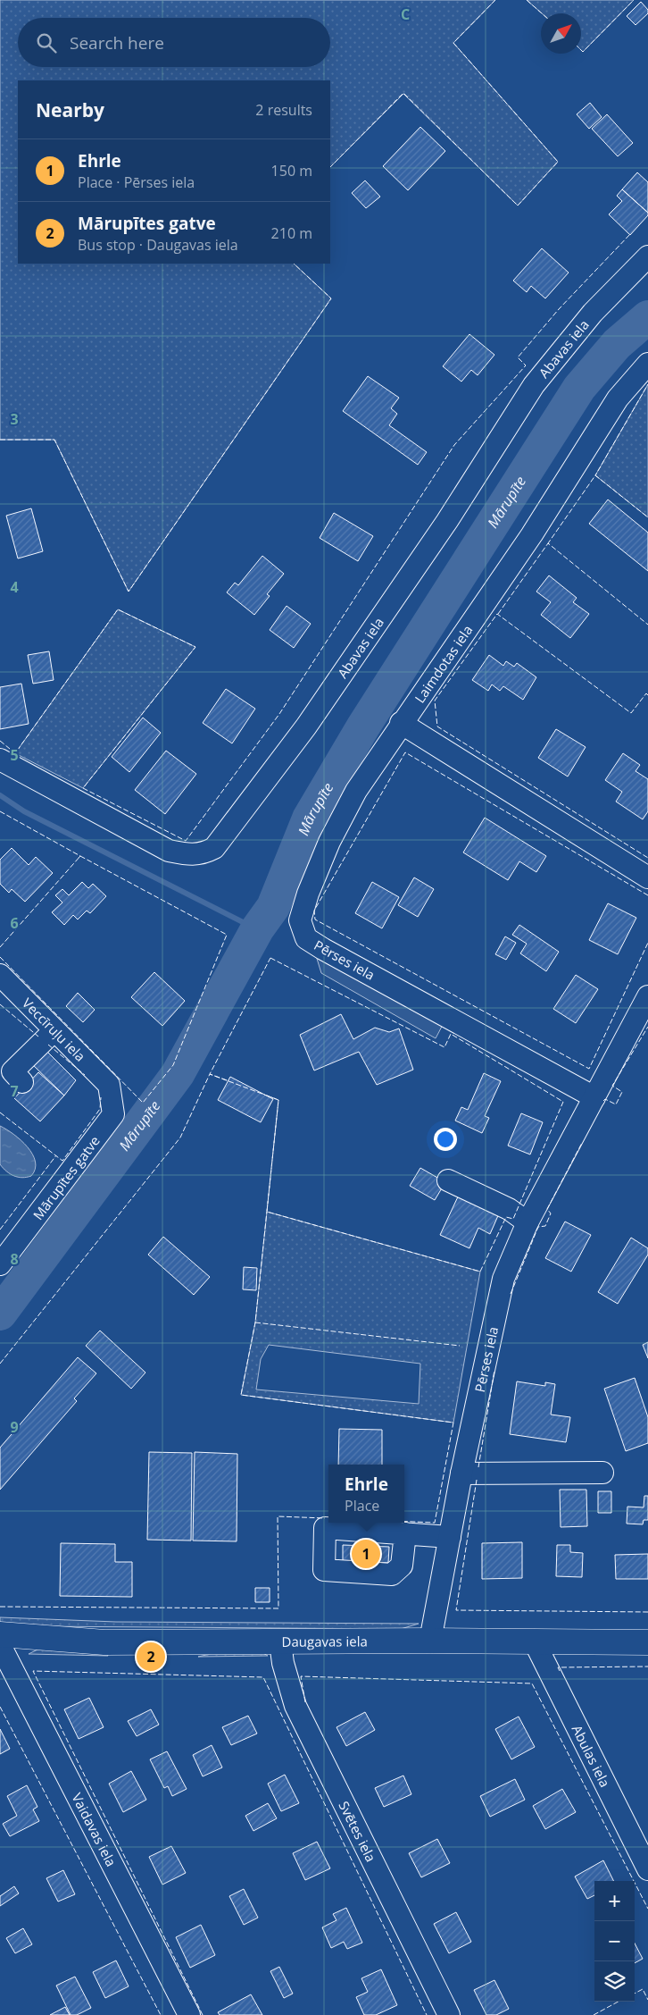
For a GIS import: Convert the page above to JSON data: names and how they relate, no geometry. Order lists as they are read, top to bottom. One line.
{"streets":{"main road":["Daugavas iela"],"street":["Abavas iela","Laimdotas iela","Pērses iela","Veccīruļu iela","Mārupītes gatve","Abulas iela","Vaidavas iela","Svētes iela"]},"crossings":[["Laimdotas iela","Pērses iela"],["Pērses iela","Daugavas iela"],["Veccīruļu iela","Mārupītes gatve"],["Daugavas iela","Abulas iela"],["Daugavas iela","Svētes iela"]],"water":["Mārupīte"],"north":"top right","page":{"search":"Search here","heading":["Nearby","2 results"],"list":[{"mark":"1","name":"Ehrle","note":"Place · Pērses iela","value":"150 m"},{"mark":"2","name":"Mārupītes gatve","note":"Bus stop · Daugavas iela","value":"210 m"}],"popup":["Ehrle","Place"],"pins":["1","2"],"map_buttons":["+","−"]},"grid":{"columns":["C"],"rows":["3","4","5","6","7","8","9"]}}
